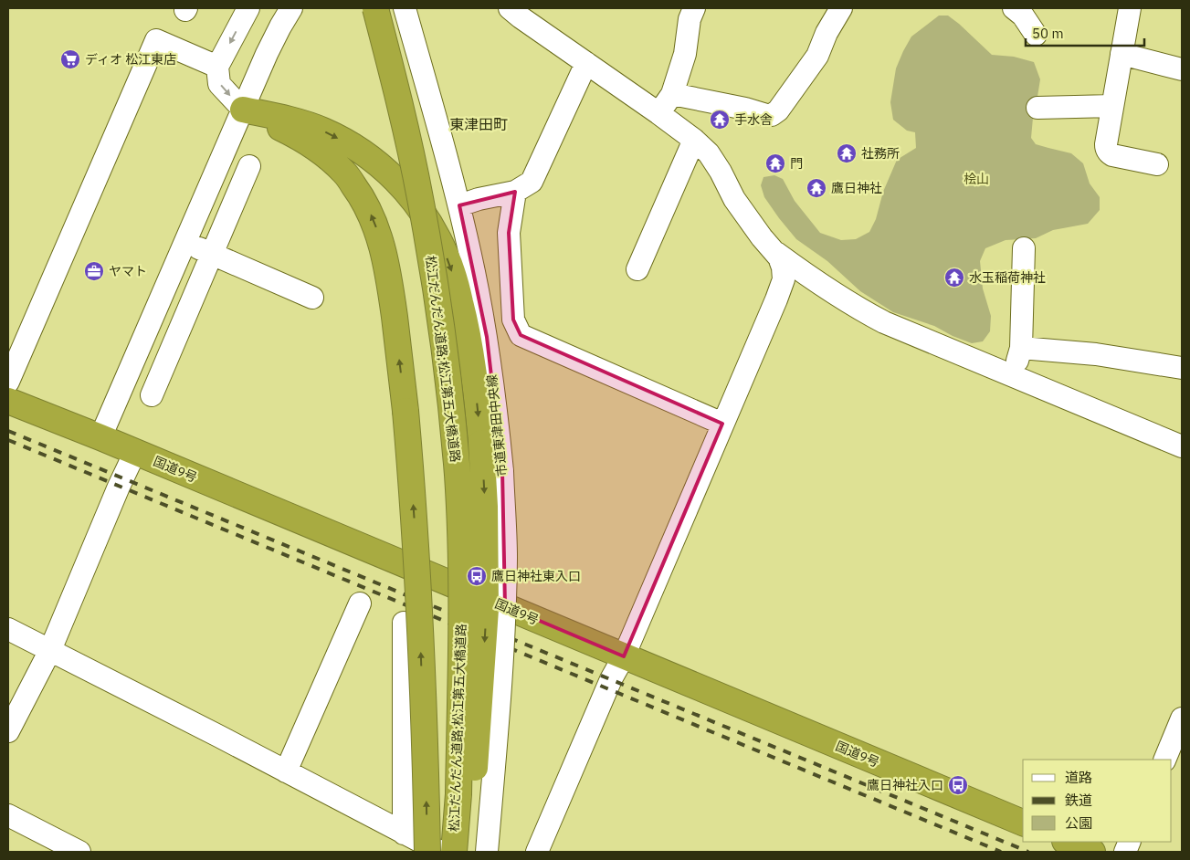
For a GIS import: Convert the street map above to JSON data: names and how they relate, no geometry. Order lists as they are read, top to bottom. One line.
{"streets":{"highway":["松江だんだん道路;松江第五大橋道路","国道9号"],"street":["市道東津田中央線"]},"districts":["東津田町"],"parks":["桧山"],"places":{"supermarket":["ディオ 松江東店"],"temple":["手水舎","社務所","門","鷹日神社","水玉稲荷神社"],"office":["ヤマト"],"bus stop":["鷹日神社東入口","鷹日神社入口"]},"legend":["道路","鉄道","公園"],"scale_bar":"50 m"}
